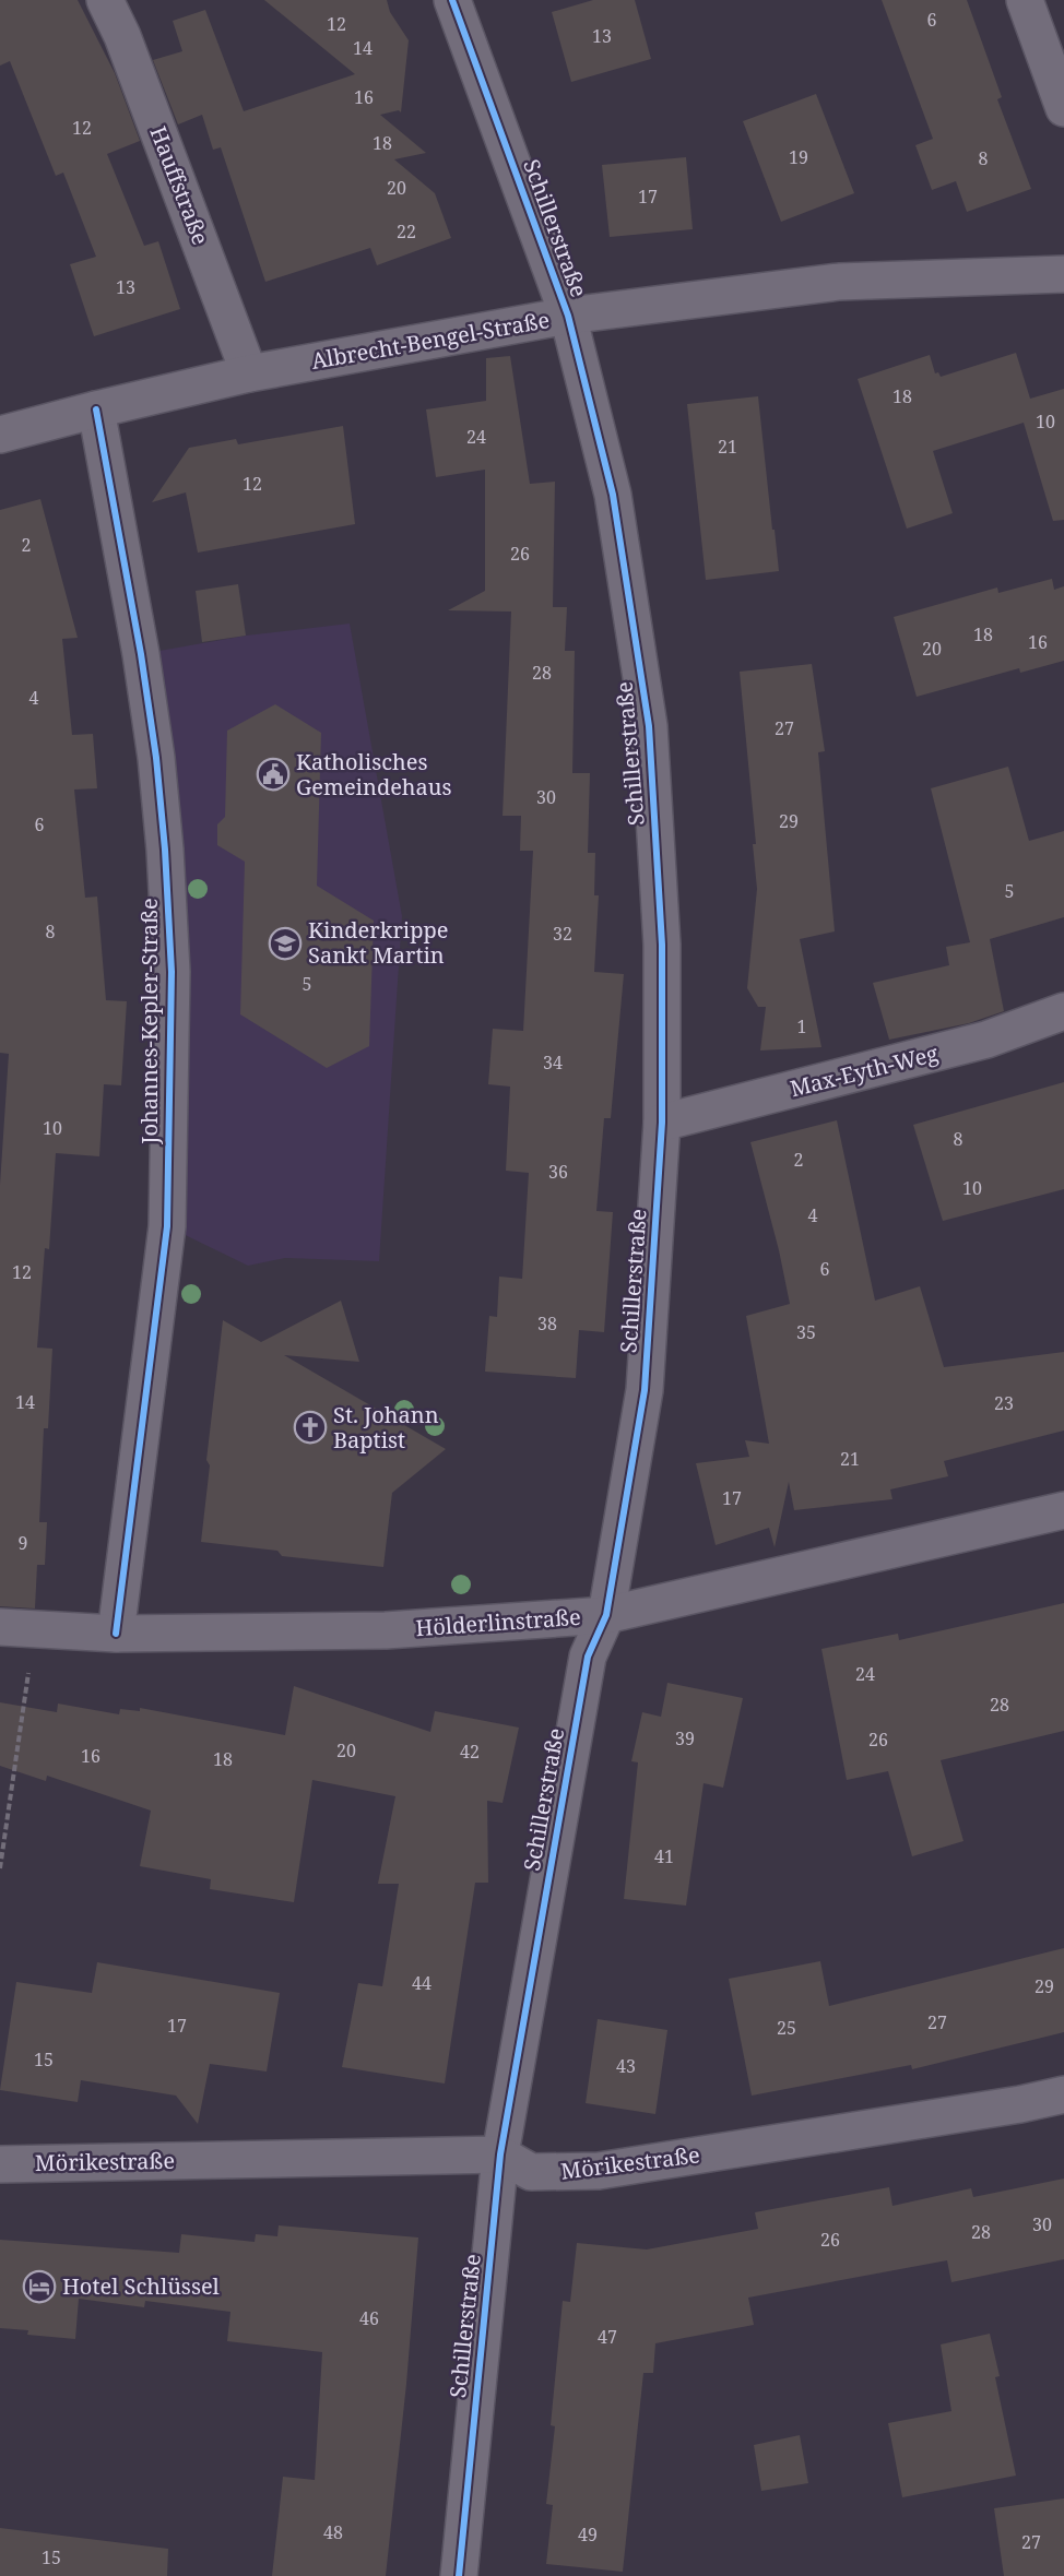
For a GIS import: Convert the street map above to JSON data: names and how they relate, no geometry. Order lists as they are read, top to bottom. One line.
{"streets":{"street":["Hauffstraße","Schillerstraße","Albrecht-Bengel-Straße","Johannes-Kepler-Straße","Max-Eyth-Weg","Hölderlinstraße","Mörikestraße"]},"crossings":[["Hauffstraße","Albrecht-Bengel-Straße"],["Schillerstraße","Albrecht-Bengel-Straße"],["Schillerstraße","Max-Eyth-Weg"],["Schillerstraße","Hölderlinstraße"],["Schillerstraße","Mörikestraße"],["Albrecht-Bengel-Straße","Johannes-Kepler-Straße"],["Johannes-Kepler-Straße","Hölderlinstraße"]],"places":{"public building":["Katholisches Gemeindehaus"],"school or university":["Kinderkrippe Sankt Martin"],"church":["St. Johann Baptist"],"hotel":["Hotel Schlüssel"]},"house_numbers":["6","12","13","14","16","12","18","19","8","20","17","22","13","18","10","24","21","12","2","26","18","16","20","28","4","27","30","29","6","5","8","32","5","1","34","10","8","2","36","10","4","6","12","38","35","14","23","21","17","9","24","28","39","26","20","42","16","18","41","44","29","27","17","25","15","43","30","28","26","46","47","48","49","27","15"]}
